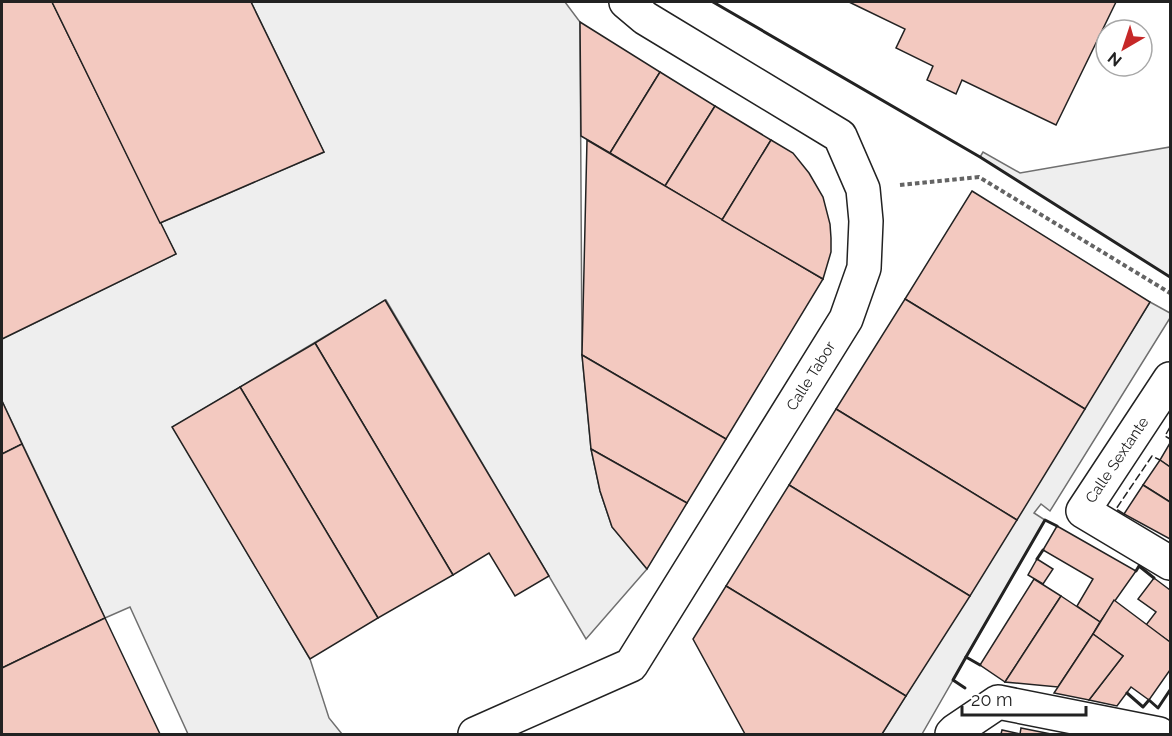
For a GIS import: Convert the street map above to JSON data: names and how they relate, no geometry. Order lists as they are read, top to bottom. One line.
{"streets":{"street":["Calle Tabor","Calle Sextante"]},"scale_bar":"20 m","north":"bottom left"}
